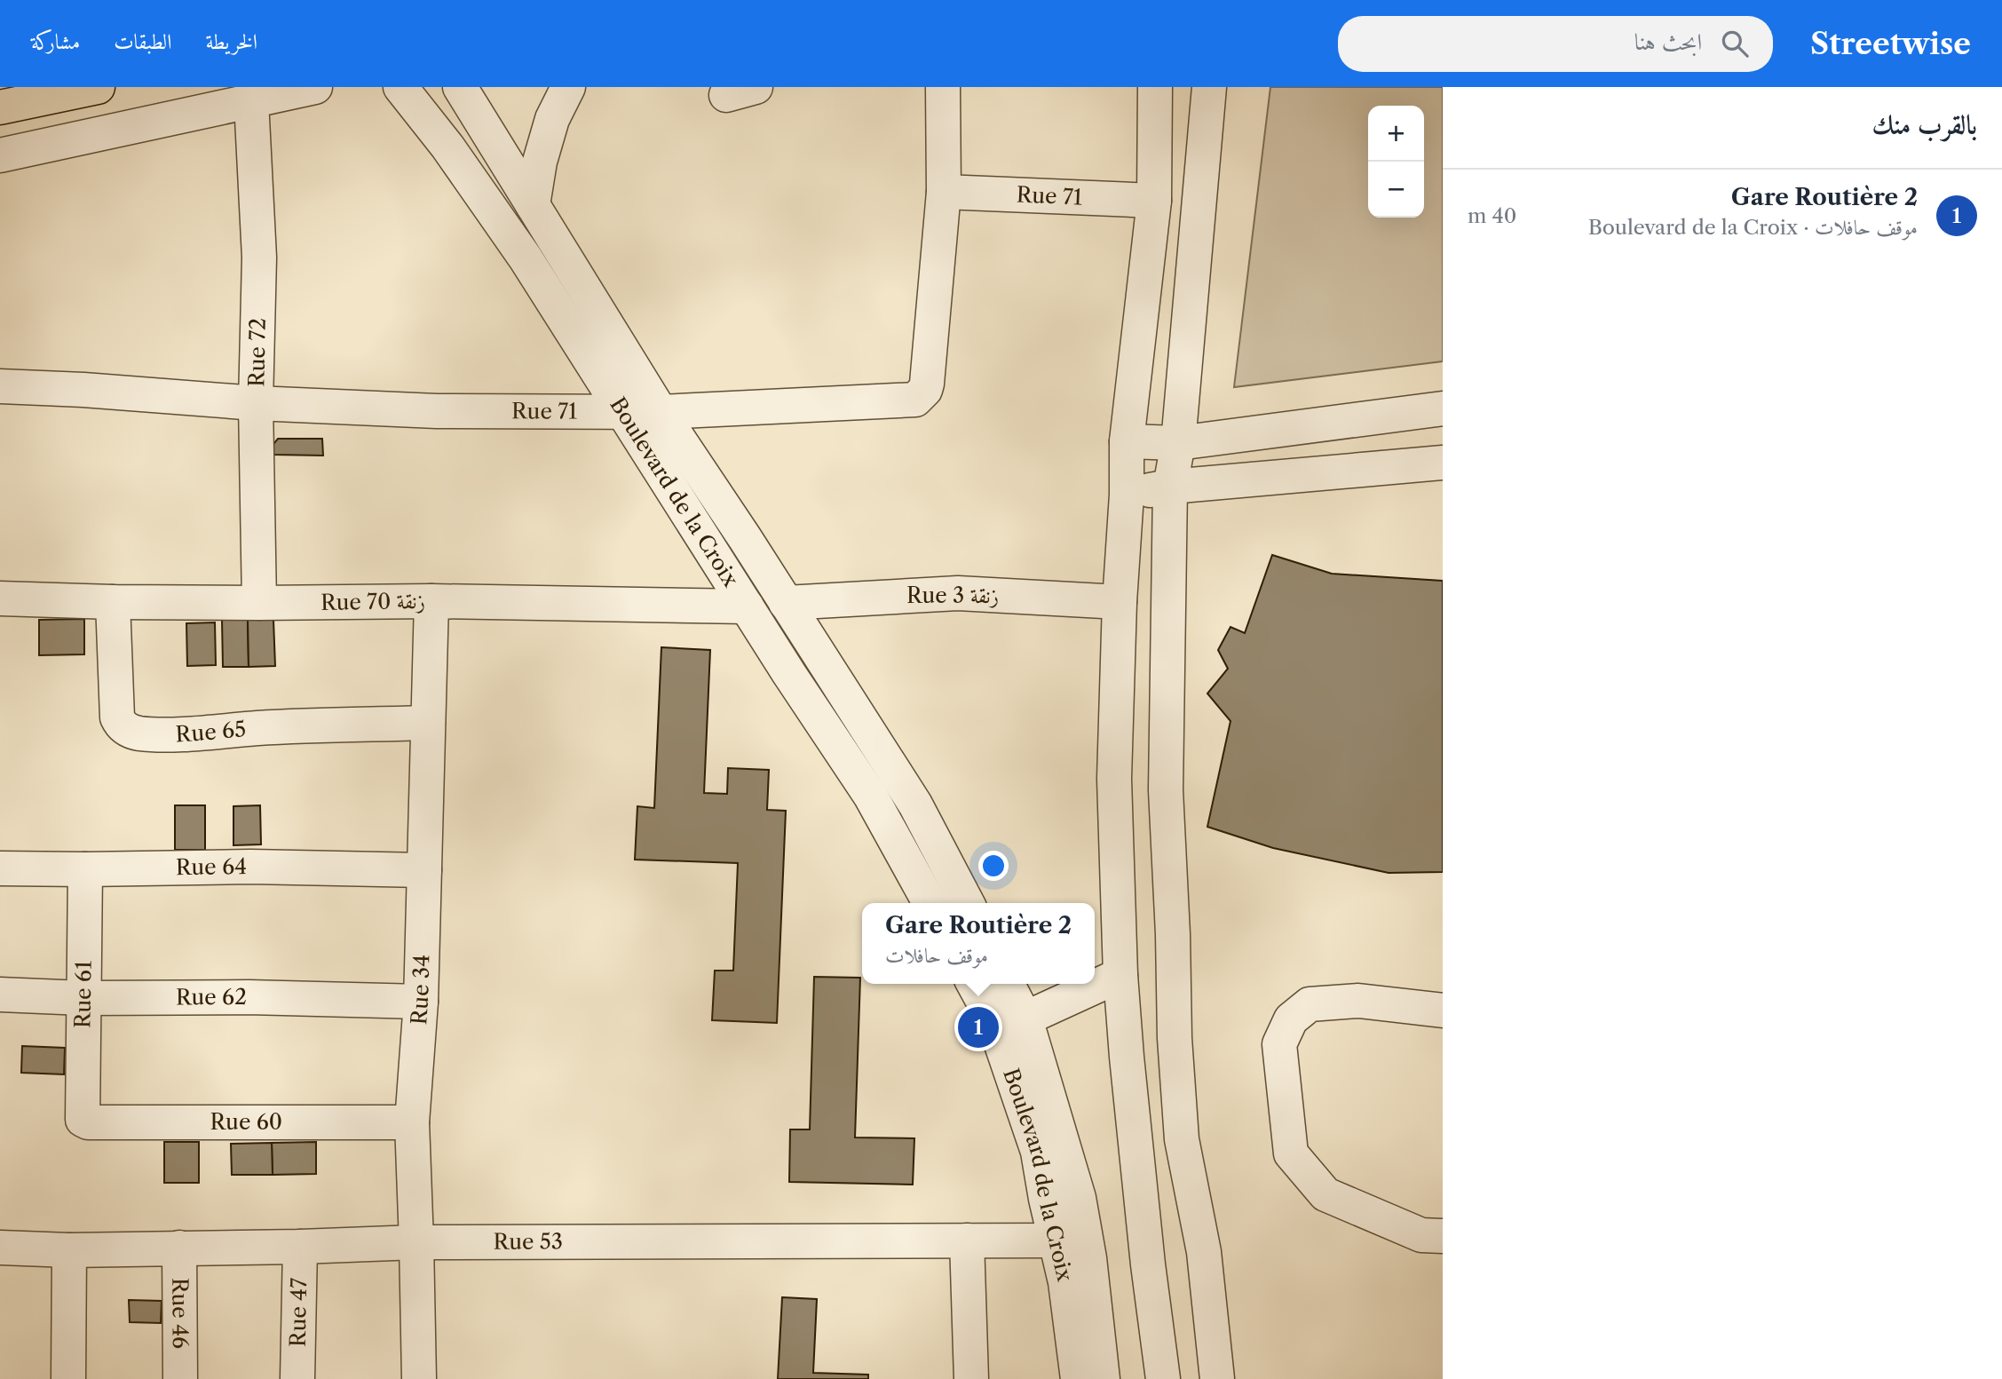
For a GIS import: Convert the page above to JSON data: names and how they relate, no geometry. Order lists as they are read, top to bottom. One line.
{"streets":{"street":["Rue 71","Rue 72","Boulevard de la Croix","Rue 3 زنقة","Rue 70 زنقة","Rue 65","Rue 64","Rue 34","Rue 61","Rue 62","Rue 60","Rue 53","Rue 46","Rue 47"]},"crossings":[["Rue 71","Rue 72"],["Rue 71","Boulevard de la Croix"],["Rue 72","Rue 70 زنقة"],["Boulevard de la Croix","Rue 3 زنقة"],["Boulevard de la Croix","Rue 70 زنقة"],["Boulevard de la Croix","Rue 53"],["Rue 70 زنقة","Rue 65"],["Rue 70 زنقة","Rue 34"],["Rue 65","Rue 34"],["Rue 64","Rue 34"],["Rue 64","Rue 61"],["Rue 34","Rue 62"],["Rue 34","Rue 60"],["Rue 34","Rue 53"],["Rue 61","Rue 62"],["Rue 61","Rue 60"],["Rue 53","Rue 46"],["Rue 53","Rue 47"]],"page":{"header":"Streetwise","search":"ابحث هنا","nav":["الخريطة","الطبقات","مشاركة"],"heading":"بالقرب منك","map_buttons":["+","−"],"list":[{"mark":"1","name":"Gare Routière 2","note":"موقف حافلات · Boulevard de la Croix","value":"40 m"}],"popup":["Gare Routière 2","موقف حافلات"],"pins":"1"}}
